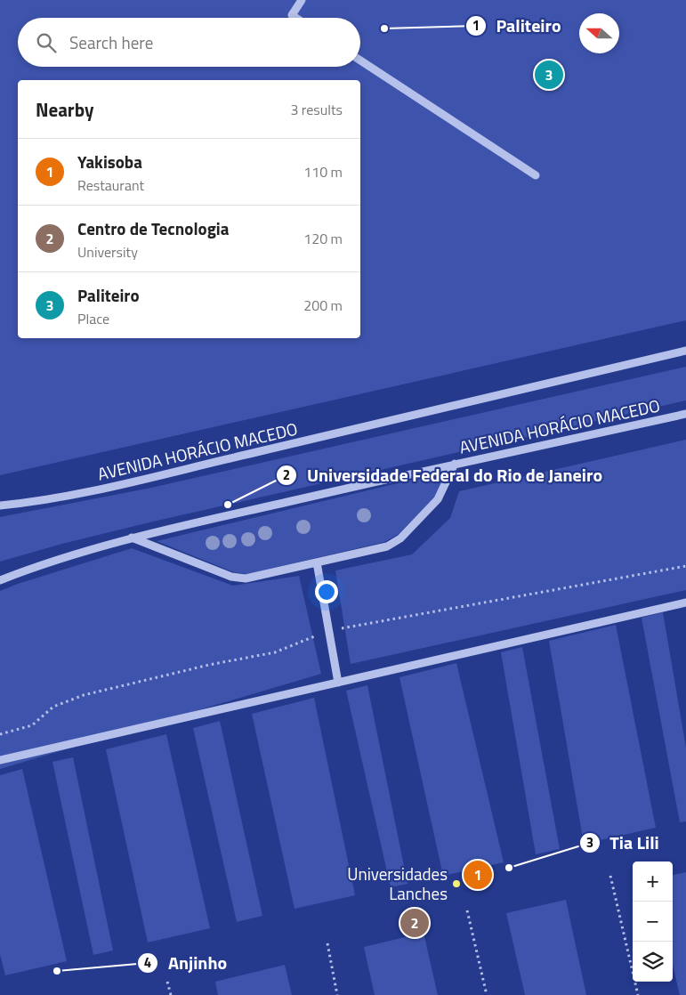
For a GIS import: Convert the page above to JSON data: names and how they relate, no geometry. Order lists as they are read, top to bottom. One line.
{"streets":{"street":["AVENIDA HORÁCIO MACEDO"]},"places":["Paliteiro","Universidade Federal do Rio de Janeiro","Tia Lili","Universidades Lanches","Anjinho"],"north":"left","page":{"search":"Search here","pins":["3","1","2"],"heading":["Nearby","3 results"],"list":[{"mark":"1","name":"Yakisoba","note":"Restaurant","value":"110 m"},{"mark":"2","name":"Centro de Tecnologia","note":"University","value":"120 m"},{"mark":"3","name":"Paliteiro","note":"Place","value":"200 m"}],"map_buttons":["+","−"]}}
